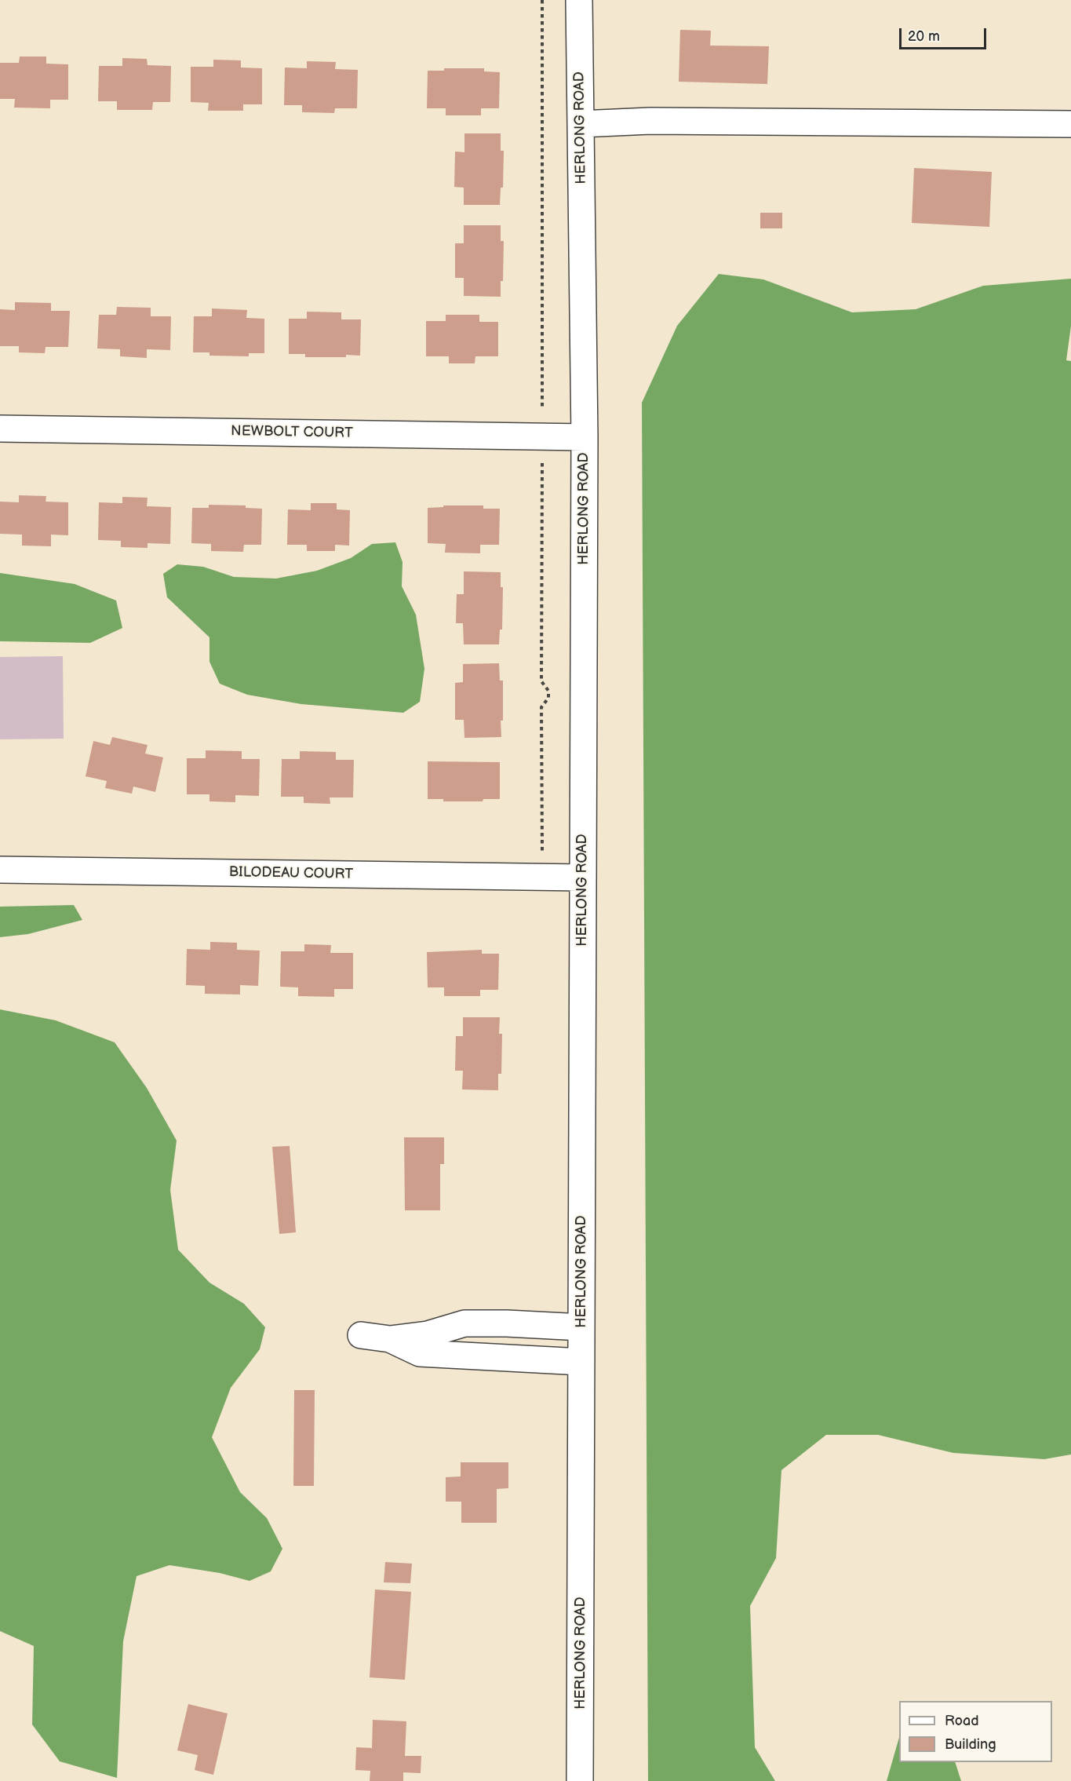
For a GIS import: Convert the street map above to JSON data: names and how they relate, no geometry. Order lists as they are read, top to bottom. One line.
{"streets":{"street":["HERLONG ROAD","NEWBOLT COURT","BILODEAU COURT"]},"crossings":[["HERLONG ROAD","NEWBOLT COURT"],["HERLONG ROAD","BILODEAU COURT"]],"legend":["Road","Building"],"scale_bar":"20 m"}
